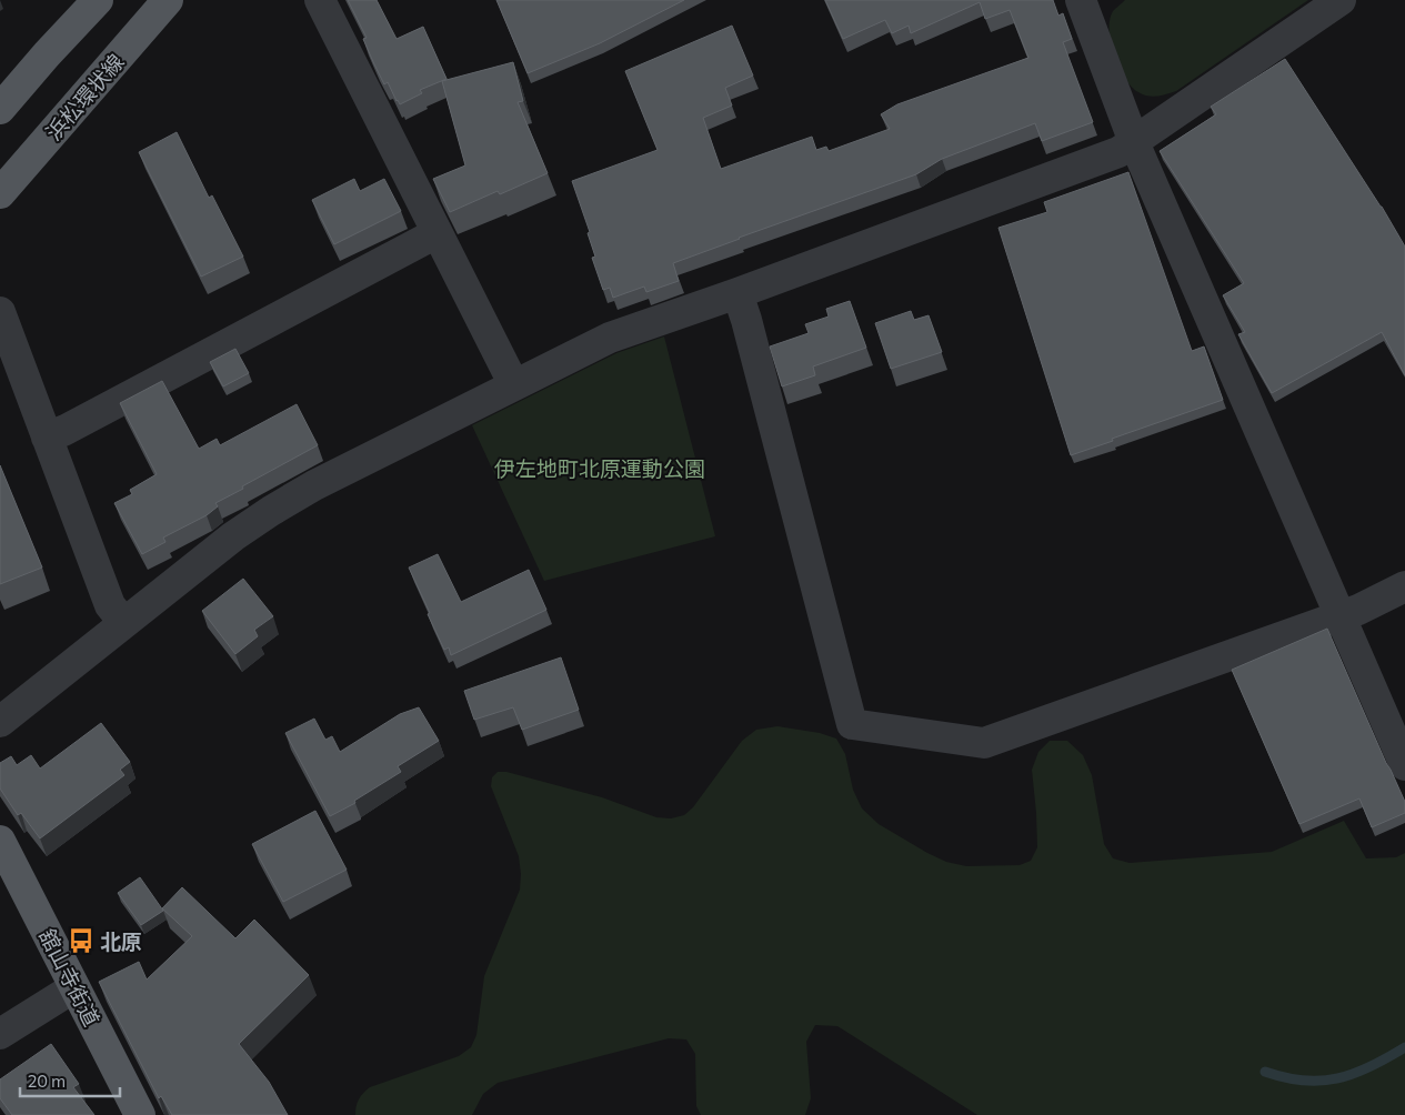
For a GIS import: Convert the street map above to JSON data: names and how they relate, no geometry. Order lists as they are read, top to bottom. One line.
{"streets":{"main road":["浜松環状線","舘山寺街道"]},"parks":["伊左地町北原運動公園"],"places":{"bus stop":["北原"]},"scale_bar":"20 m"}
